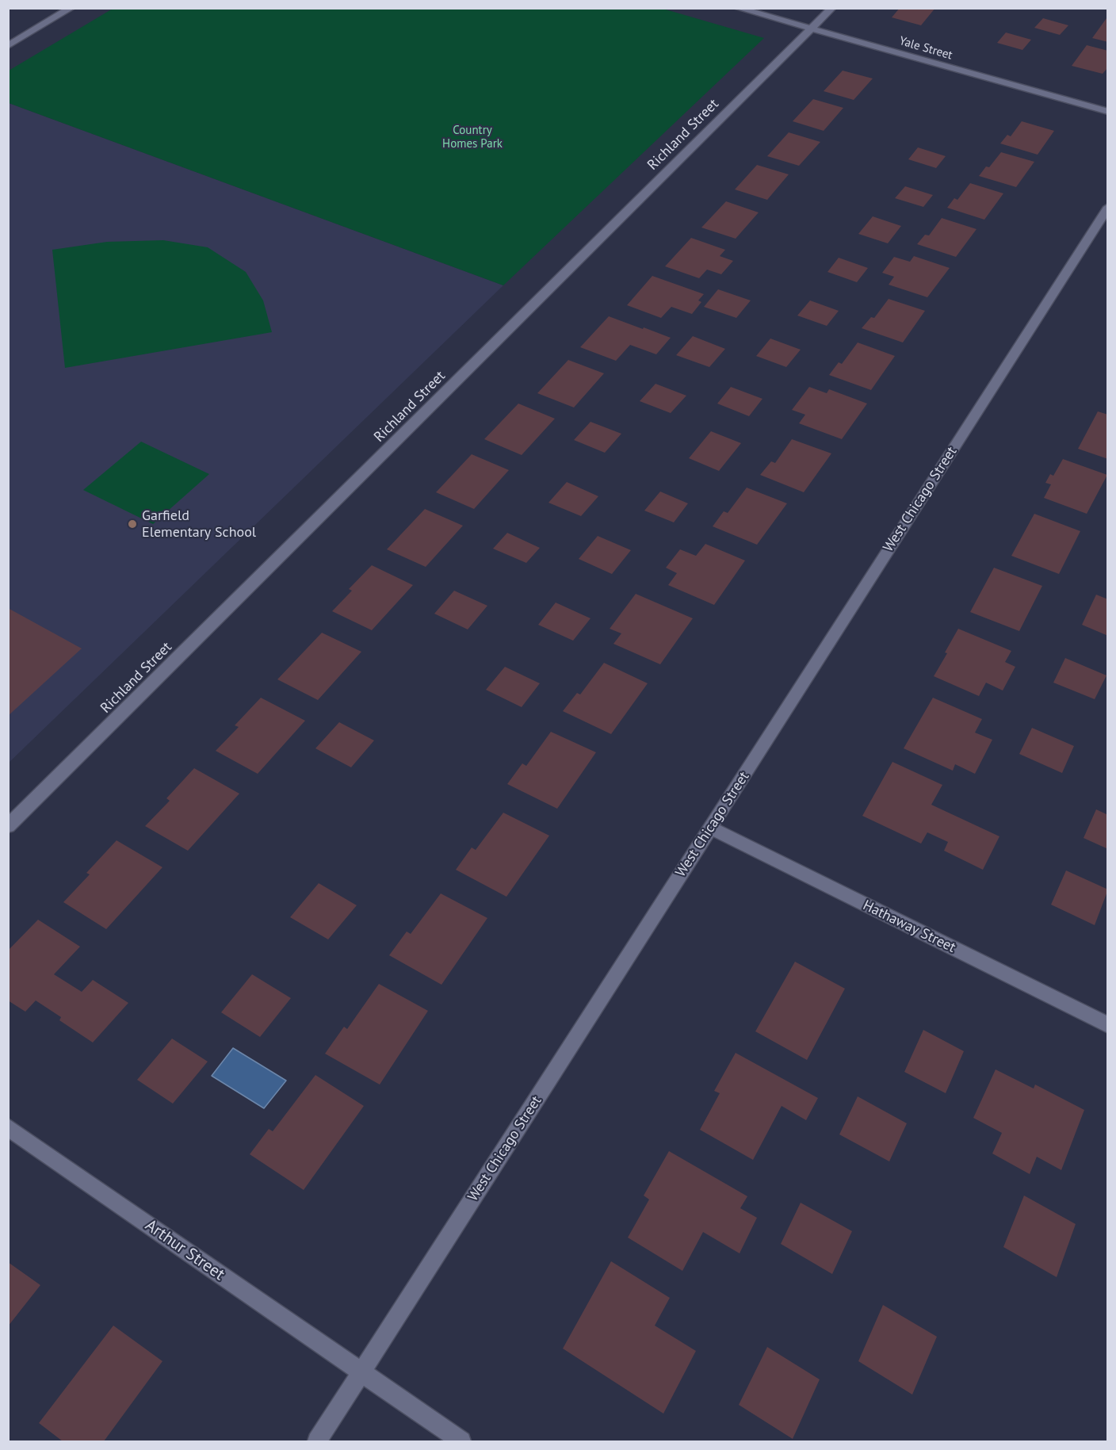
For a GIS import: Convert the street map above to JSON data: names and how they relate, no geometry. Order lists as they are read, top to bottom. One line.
{"streets":{"street":["Yale Street","Richland Street","West Chicago Street","Hathaway Street","Arthur Street"]},"crossings":[["Yale Street","Richland Street"],["West Chicago Street","Hathaway Street"],["West Chicago Street","Arthur Street"]],"parks":["Country Homes Park"],"places":["Garfield Elementary School"]}
